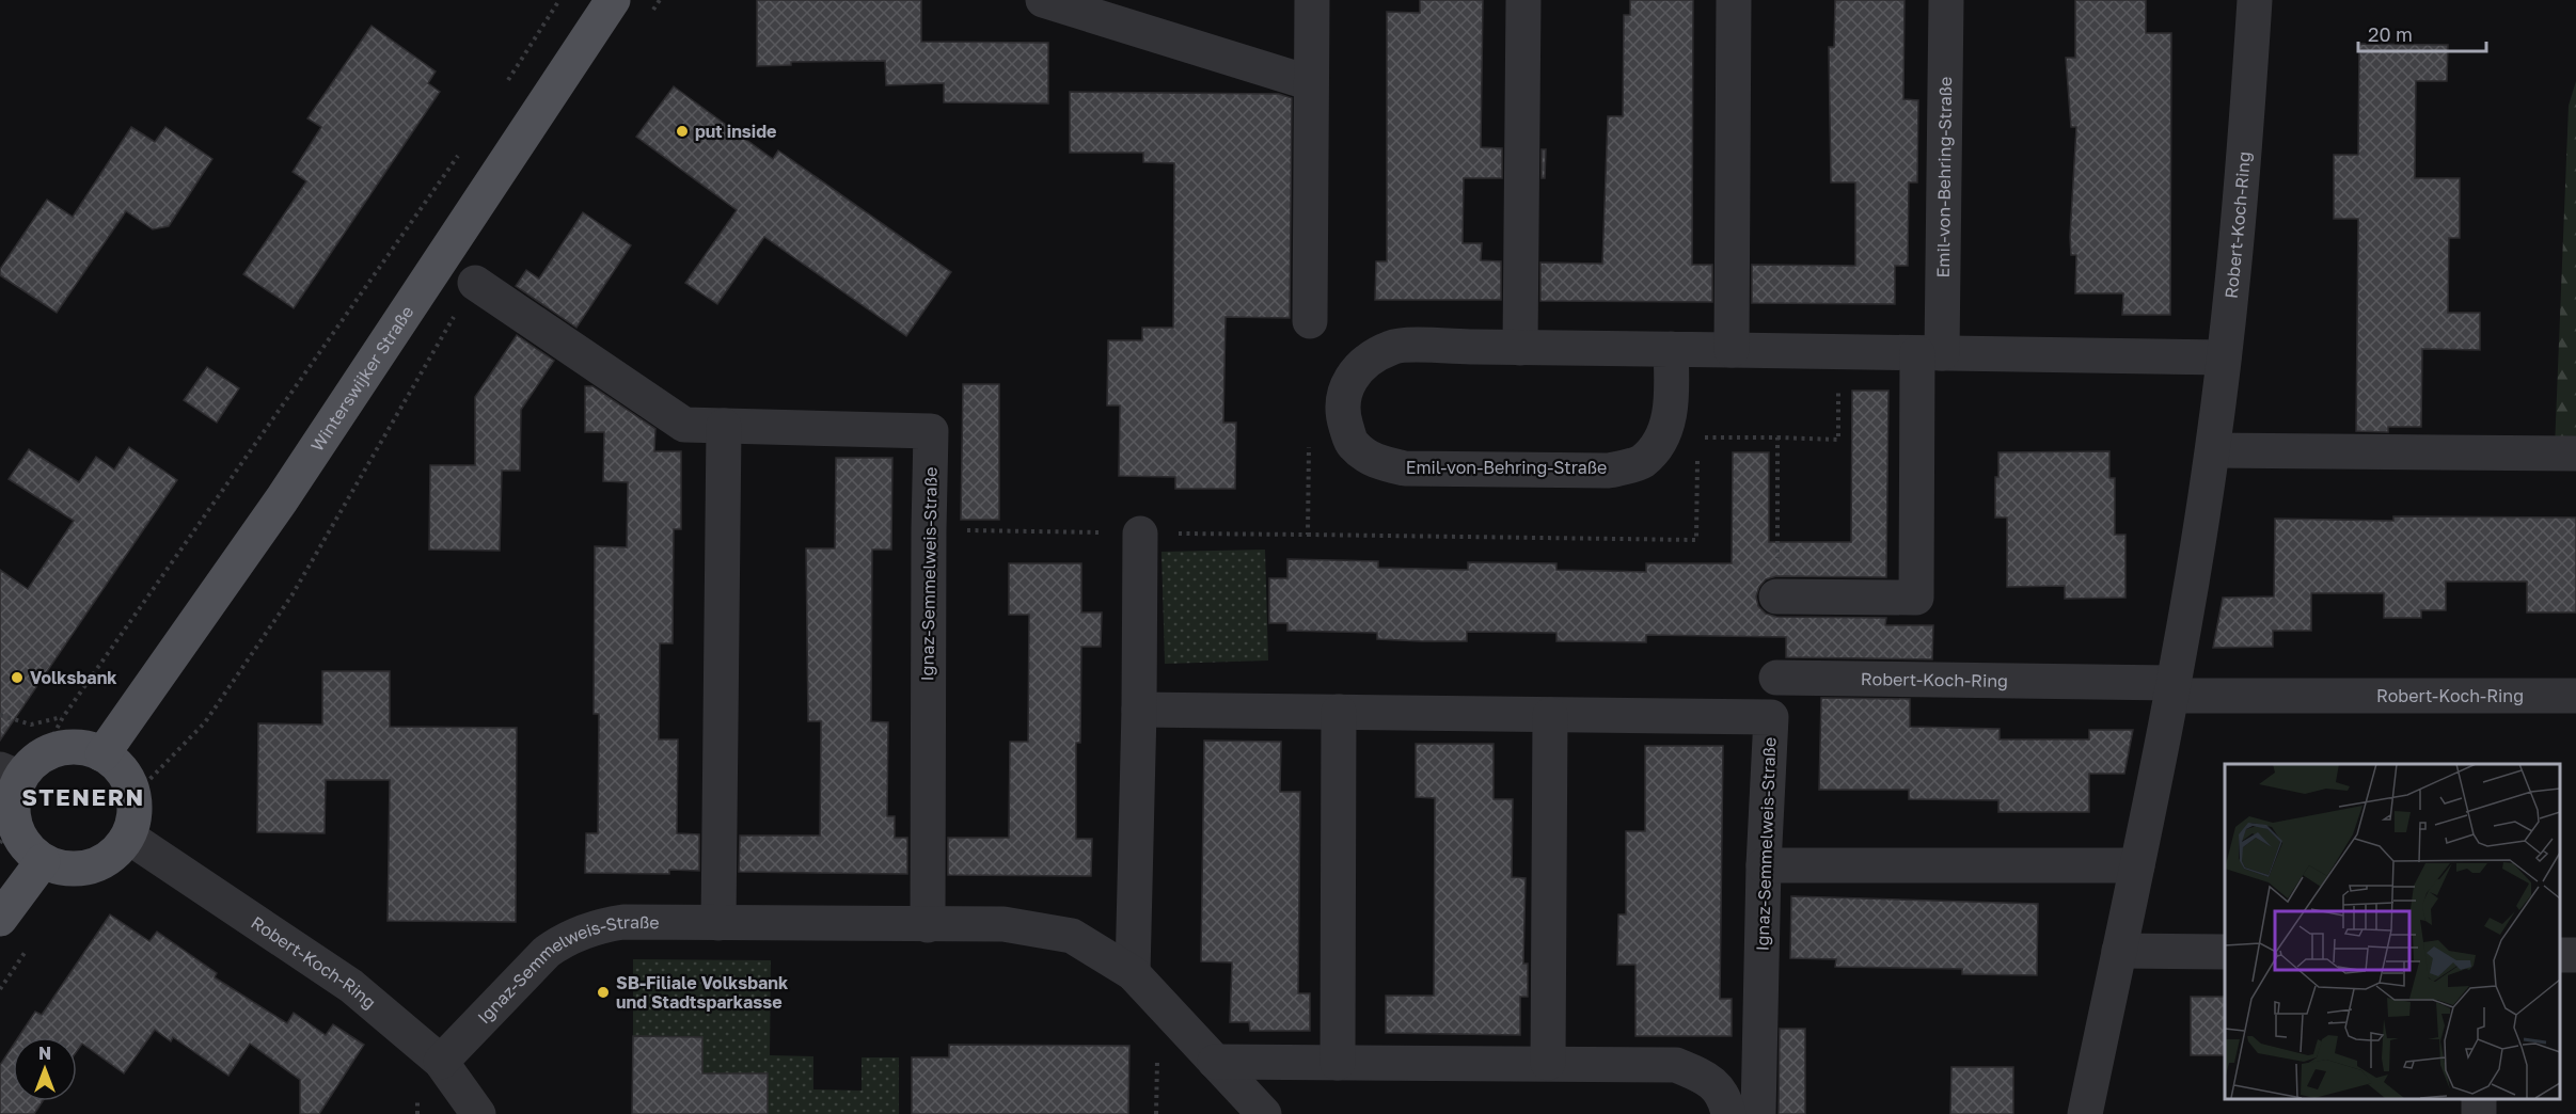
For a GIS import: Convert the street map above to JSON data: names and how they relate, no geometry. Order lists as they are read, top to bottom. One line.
{"streets":{"main road":["Winterswijker Straße"],"street":["Emil-von-Behring-Straße","Robert-Koch-Ring","Ignaz-Semmelweis-Straße"]},"crossings":[["Emil-von-Behring-Straße","Robert-Koch-Ring"],["Robert-Koch-Ring","Winterswijker Straße"],["Robert-Koch-Ring","Ignaz-Semmelweis-Straße"]],"districts":["STENERN"],"places":["put inside","Volksbank","SB-Filiale Volksbank und Stadtsparkasse"],"scale_bar":"20 m","north":"top"}
